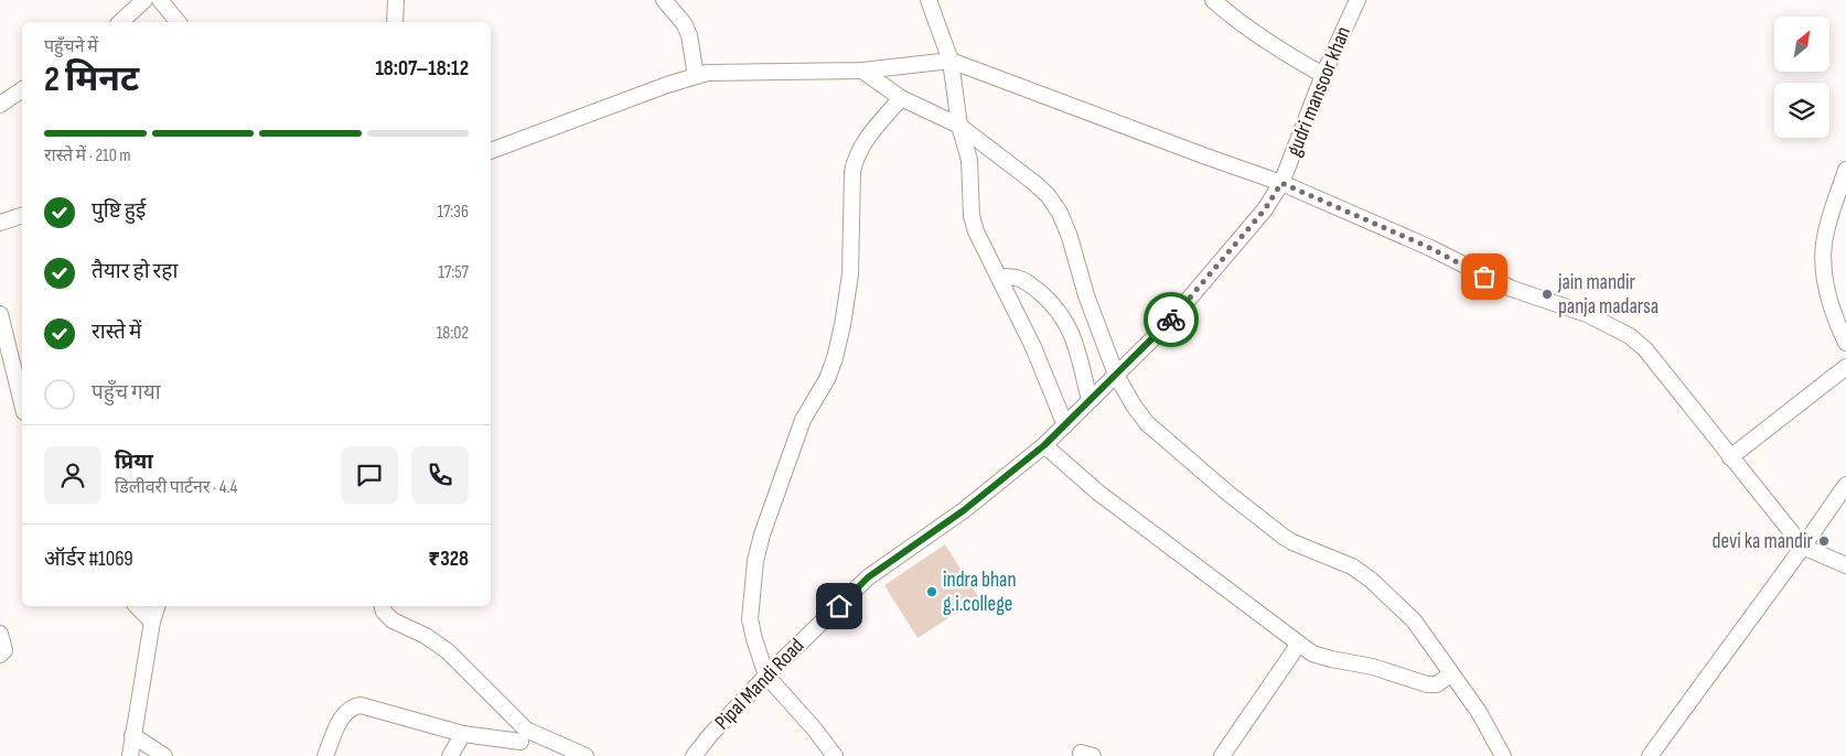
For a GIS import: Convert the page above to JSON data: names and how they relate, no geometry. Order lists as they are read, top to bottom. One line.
{"streets":{"street":["gudri mansoor khan","Pipal Mandi Road"]},"crossings":[["gudri mansoor khan","Pipal Mandi Road"]],"places":["jain mandir panja madarsa","devi ka mandir","indra bhan g.i.college"],"north":"top right","page":{"heading":["2 मिनट","पहुँचने में","18:07–18:12"],"panel":["प्रिया","डिलीवरी पार्टनर · 4.4","ऑर्डर #1069","₹328"],"bar":"रास्ते में · 210 m","list":[["पुष्टि हुई","17:36"],["तैयार हो रहा","17:57"],["रास्ते में","18:02"],"पहुँच गया"]}}
